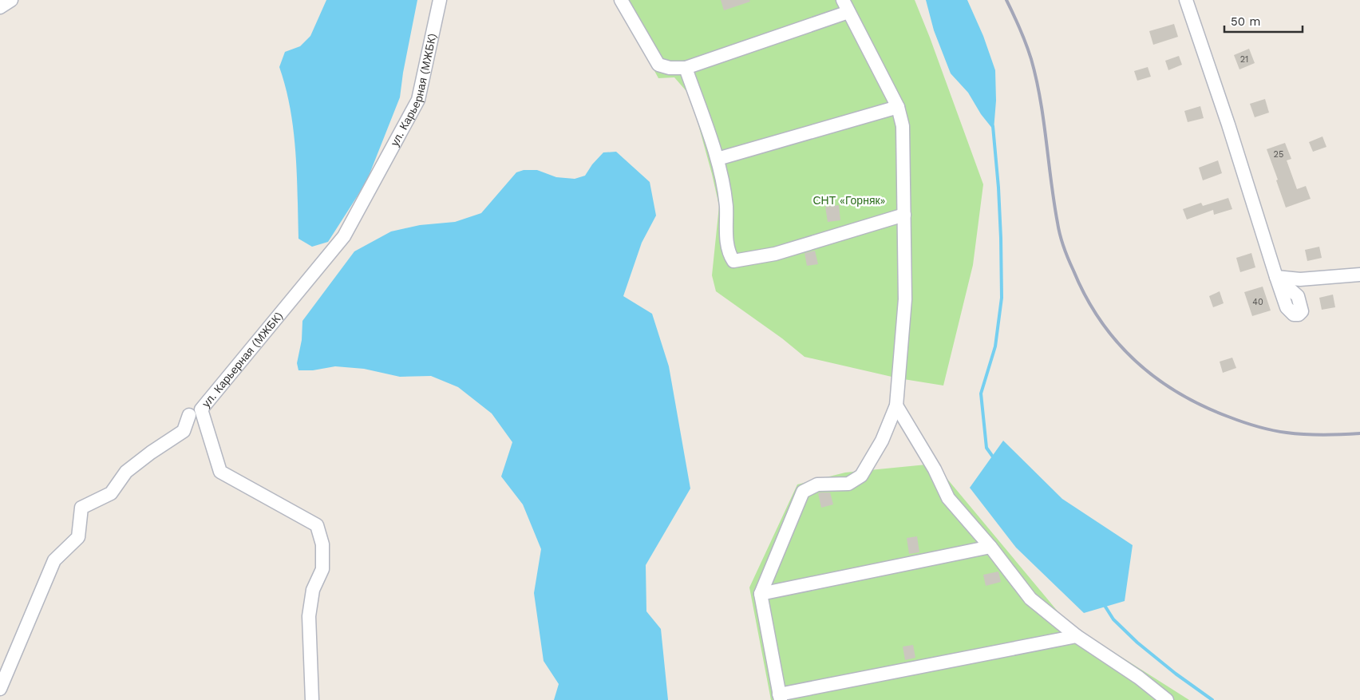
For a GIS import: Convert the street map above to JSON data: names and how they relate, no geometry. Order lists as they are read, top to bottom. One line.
{"streets":{"street":["ул. Карьерная (МЖБК)"]},"parks":["СНТ «Горняк»"],"house_numbers":["21","25","40"],"scale_bar":"50 m"}
